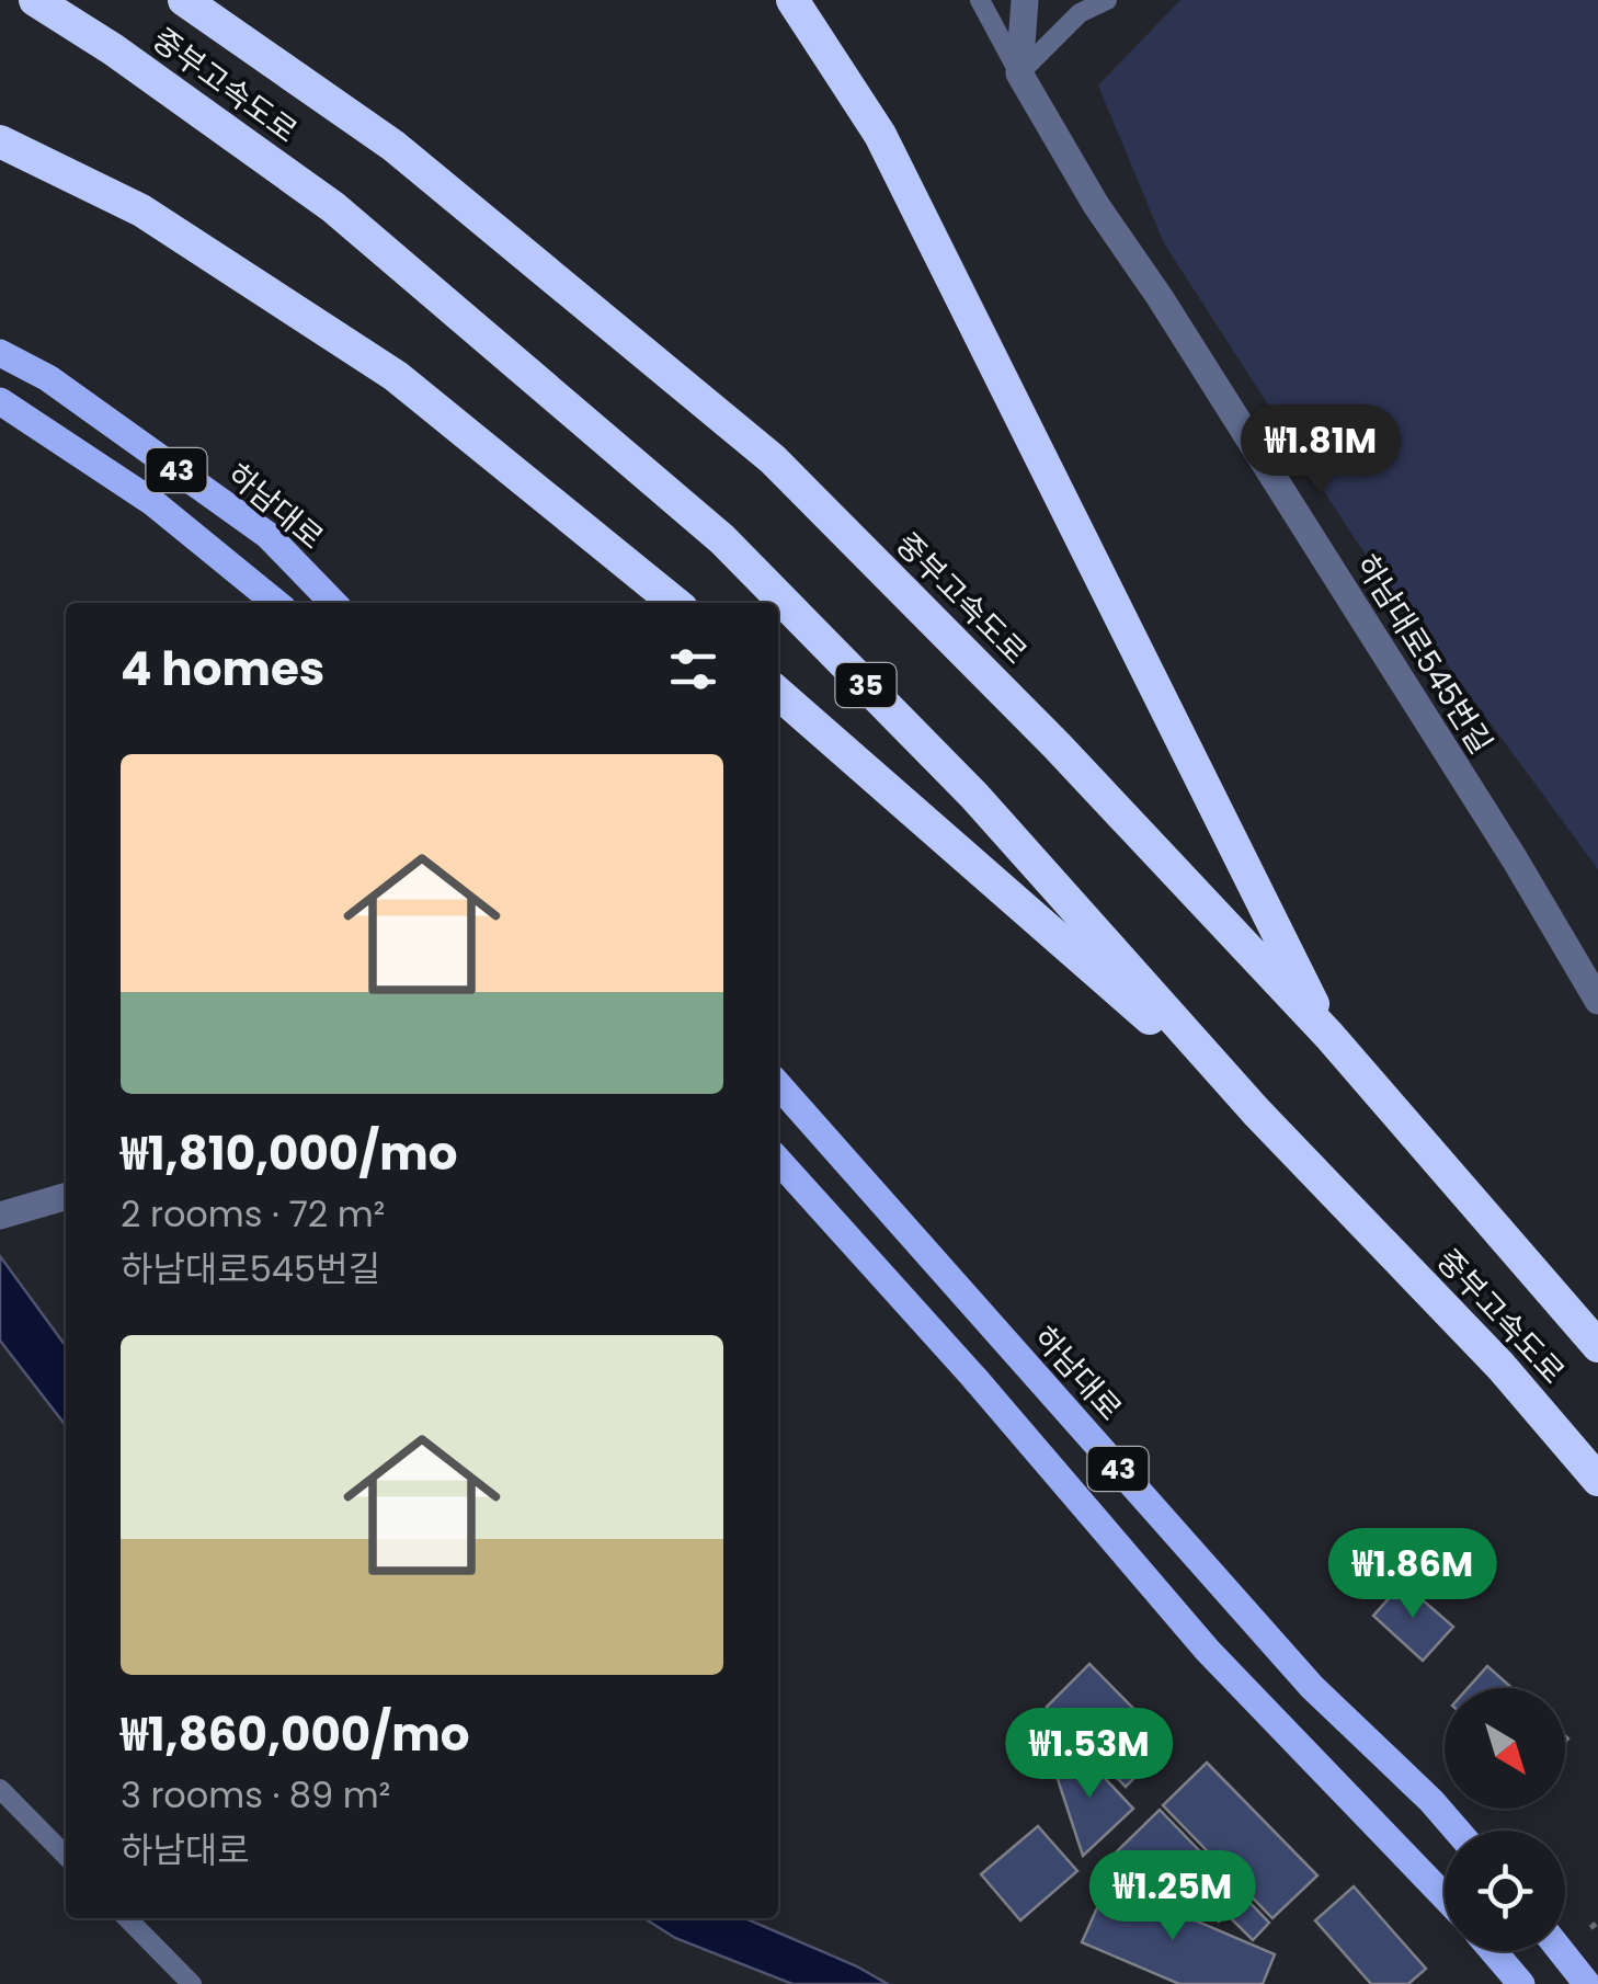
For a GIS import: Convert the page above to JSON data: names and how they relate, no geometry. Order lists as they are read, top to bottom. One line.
{"streets":{"highway":["중부고속도로","35"],"main road":["43","하남대로"],"street":["하남대로545번길"]},"north":"bottom right","page":{"price":["₩1.81M","₩1.86M","₩1.53M","₩1.25M"],"heading":"4 homes","list":[{"name":"₩1,810,000/mo","note":"2 rooms · 72 m² · 하남대로545번길"},{"name":"₩1,860,000/mo","note":"3 rooms · 89 m² · 하남대로"}]}}
